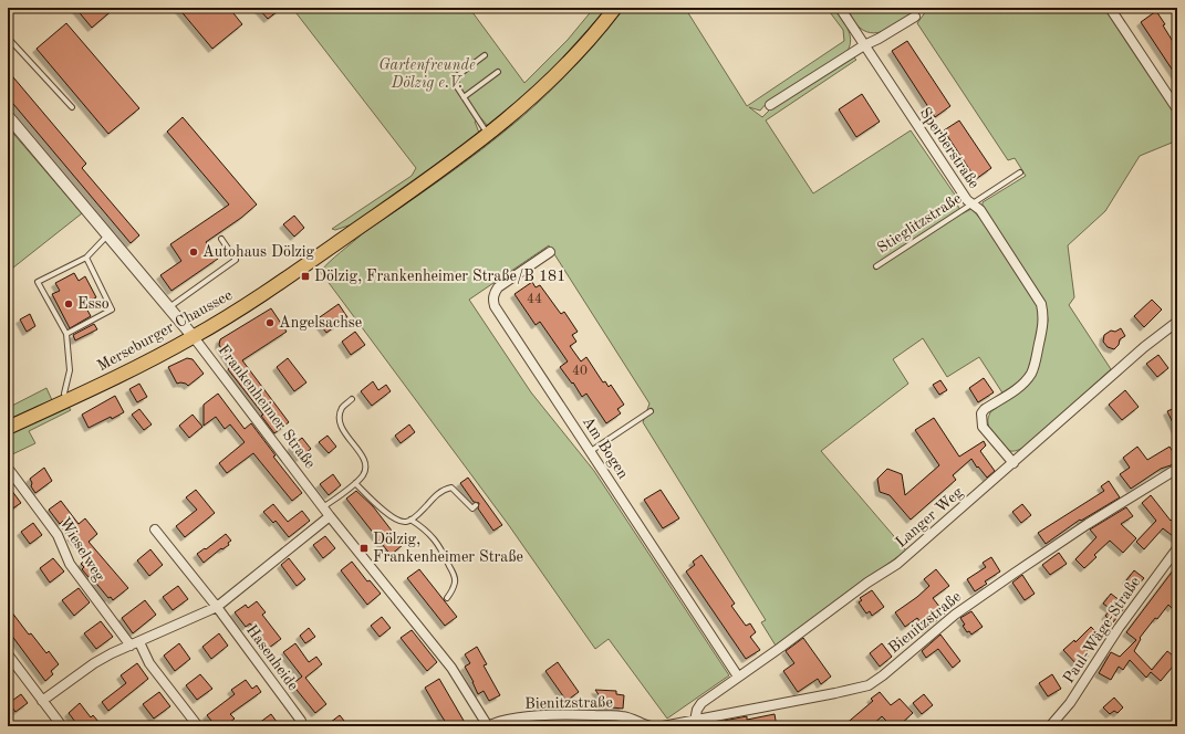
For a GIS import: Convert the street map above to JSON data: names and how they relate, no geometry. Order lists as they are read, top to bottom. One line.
{"streets":{"main road":["Merseburger Chaussee"],"street":["Sperberstraße","Frankenheimer Straße","Am Bogen","Langer Weg","Wieselweg","Bienitzstraße","Paul-Wäge-Straße","Hasenheide"],"lane":["Stieglitzstraße"]},"crossings":[["Sperberstraße","Stieglitzstraße"],["Sperberstraße","Langer Weg"],["Merseburger Chaussee","Frankenheimer Straße"],["Frankenheimer Straße","Bienitzstraße"],["Am Bogen","Langer Weg"],["Langer Weg","Bienitzstraße"]],"parks":["Gartenfreunde Dölzig e.V."],"places":{"other":["Autohaus Dölzig","Esso","Angelsachse"],"transit":["Dölzig, Frankenheimer Straße/B 181","Dölzig, Frankenheimer Straße"]},"house_numbers":["44","40"]}
